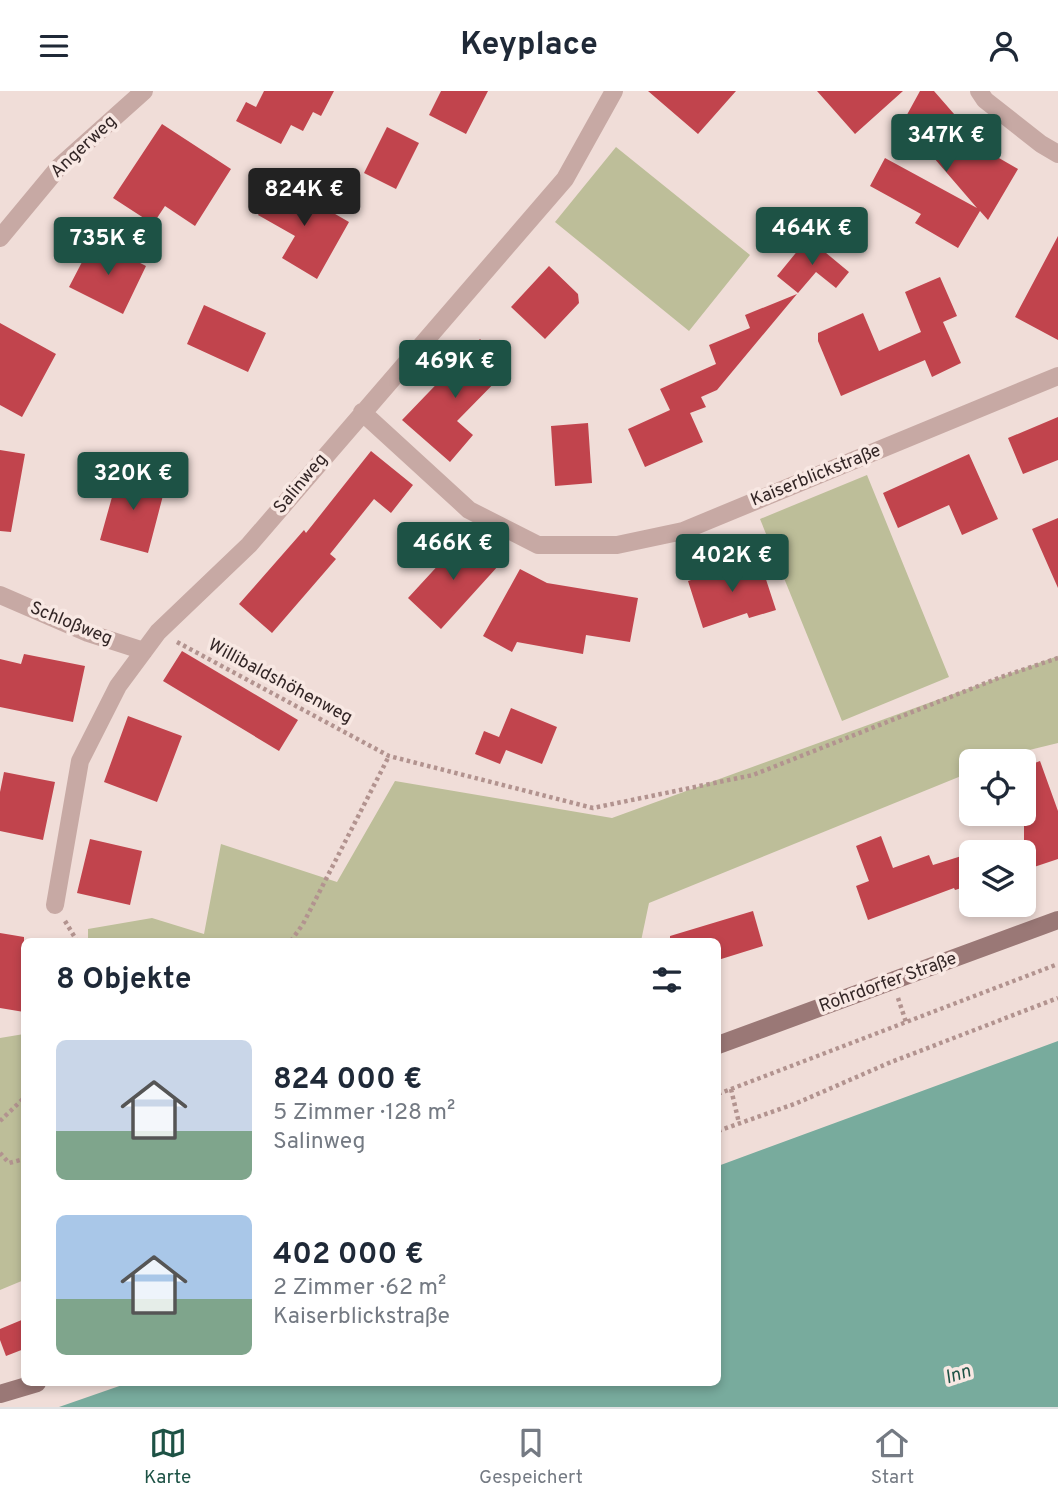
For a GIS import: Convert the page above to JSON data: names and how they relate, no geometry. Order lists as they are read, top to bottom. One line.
{"streets":{"main road":["Rohrdorfer Straße"],"street":["Angerweg","Kaiserblickstraße","Salinweg","Schloßweg"],"path":["Willibaldshöhenweg"]},"crossings":[["Kaiserblickstraße","Salinweg"],["Salinweg","Schloßweg"],["Salinweg","Willibaldshöhenweg"]],"water":["Inn"],"page":{"header":"Keyplace","price":["347K €","824K €","464K €","735K €","469K €","320K €","466K €","402K €"],"heading":"8 Objekte","list":[{"name":"824 000 €","note":"5 Zimmer · 128 m² · Salinweg"},{"name":"402 000 €","note":"2 Zimmer · 62 m² · Kaiserblickstraße"}],"tabs":["Karte","Gespeichert","Start"]}}
